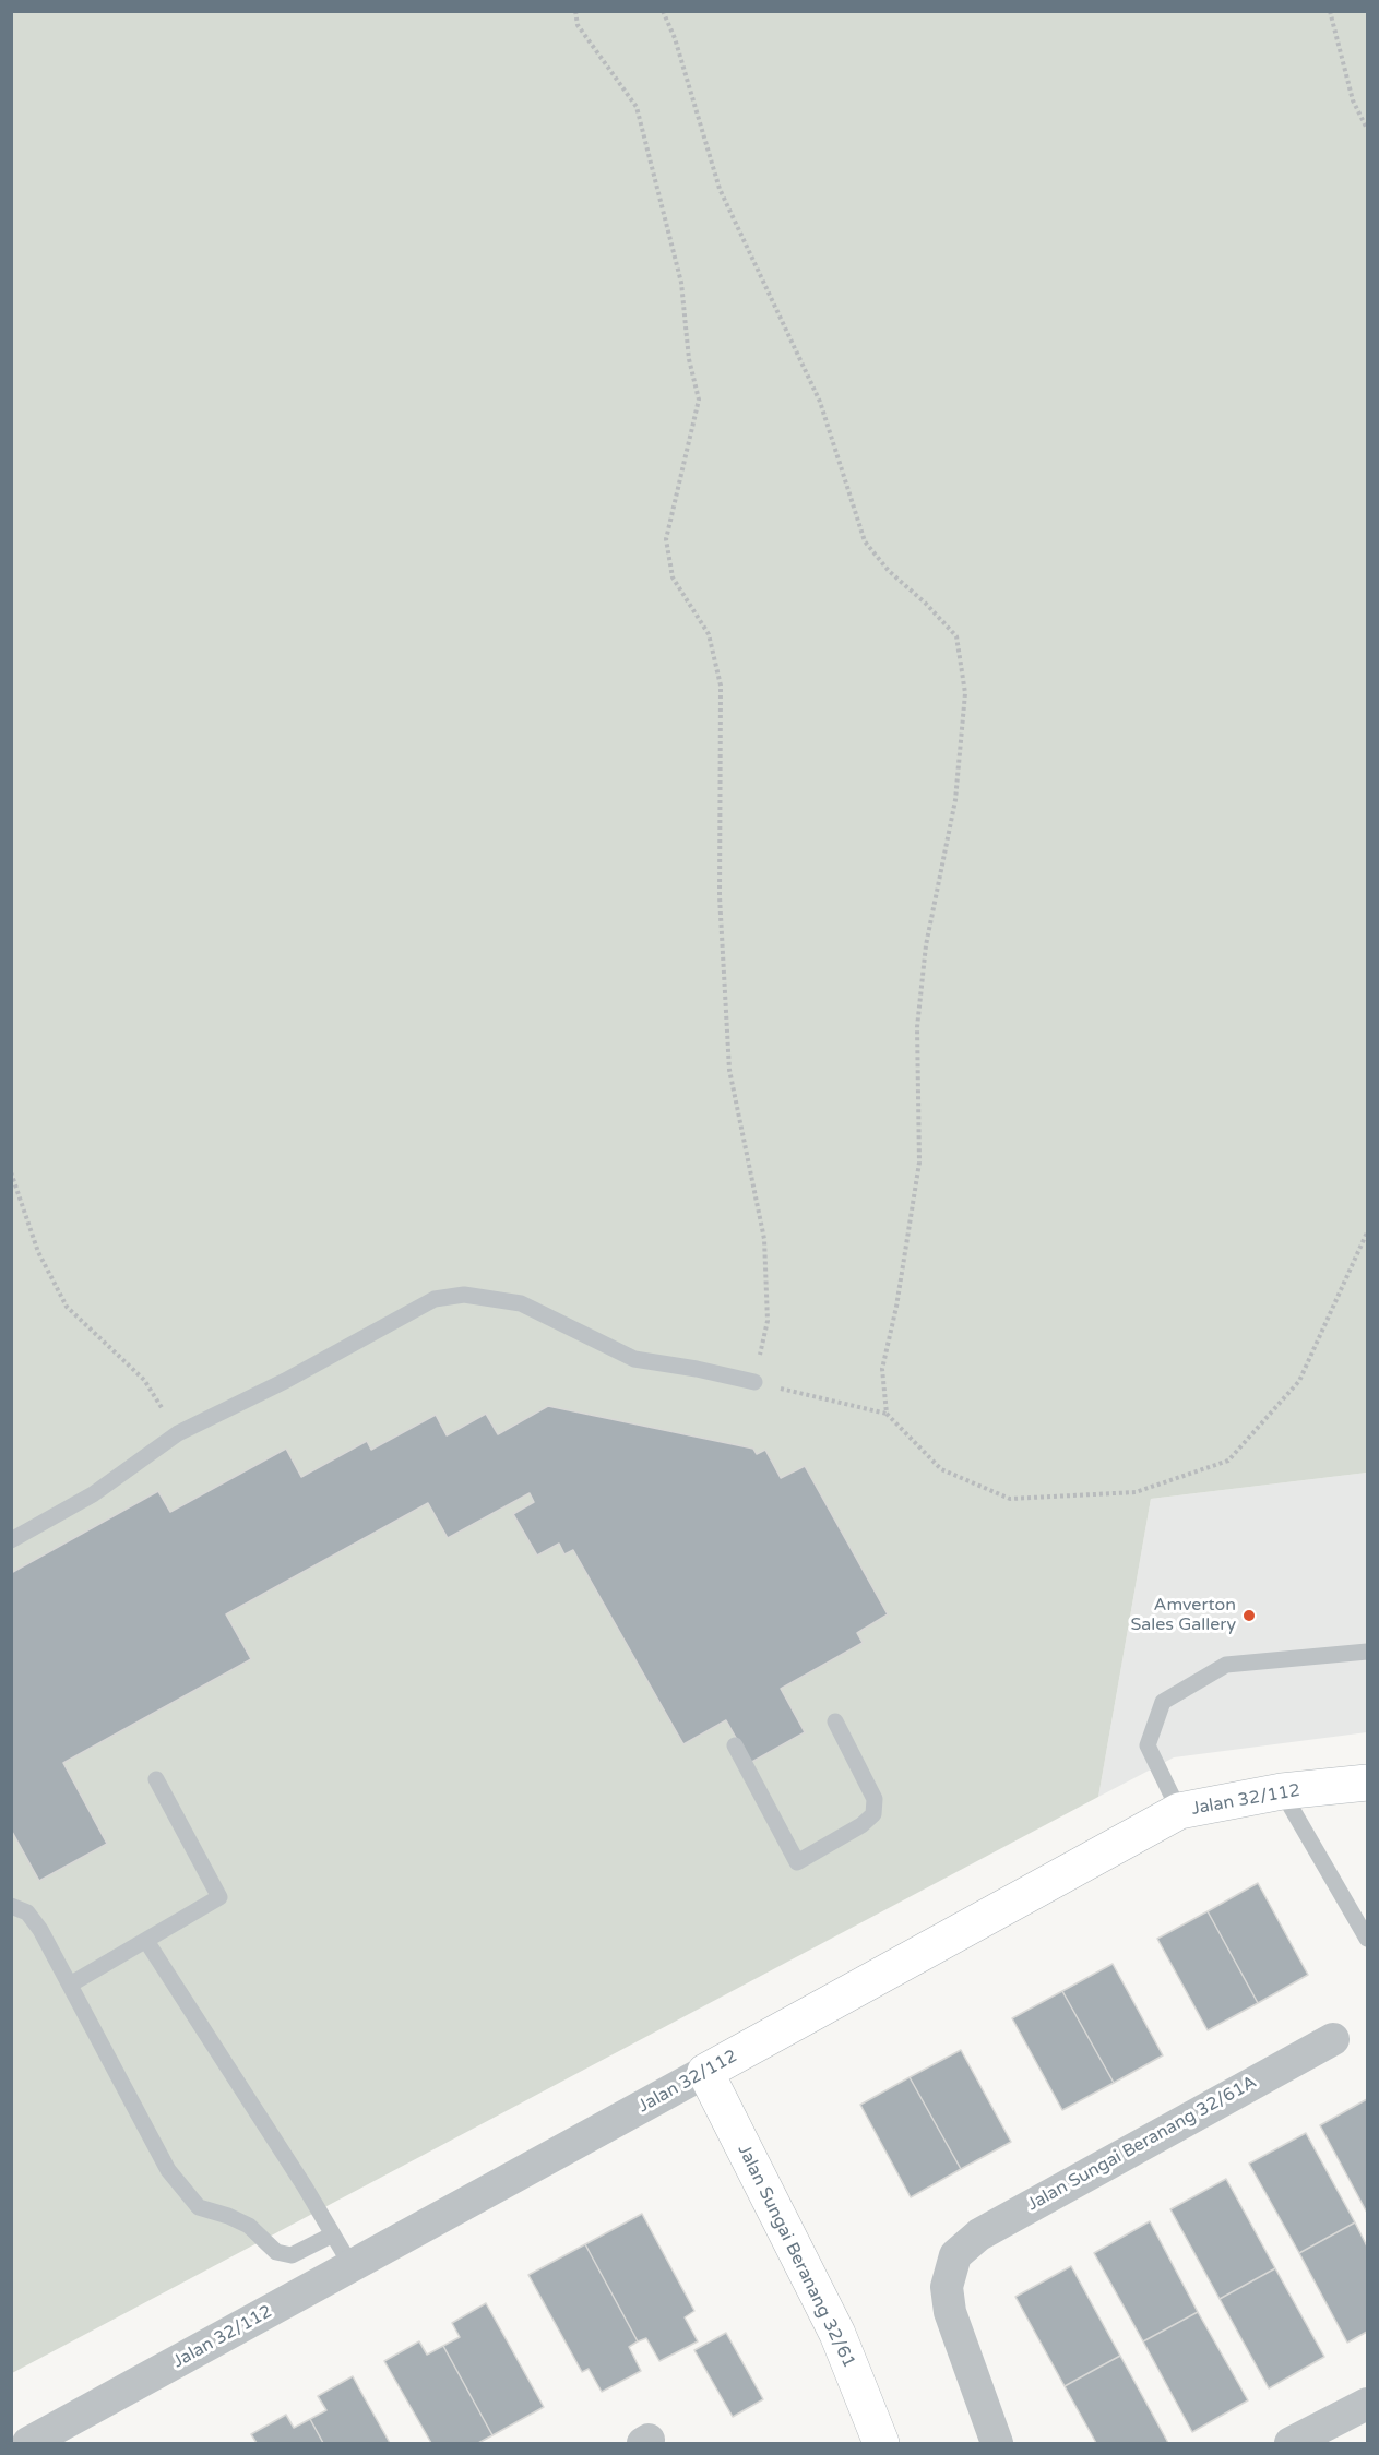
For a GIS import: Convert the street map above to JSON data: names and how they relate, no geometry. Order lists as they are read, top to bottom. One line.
{"streets":{"street":["Jalan 32/112","Jalan Sungai Beranang 32/61A","Jalan Sungai Beranang 32/61"]},"crossings":[["Jalan 32/112","Jalan Sungai Beranang 32/61"]],"places":["Amverton Sales Gallery"]}
